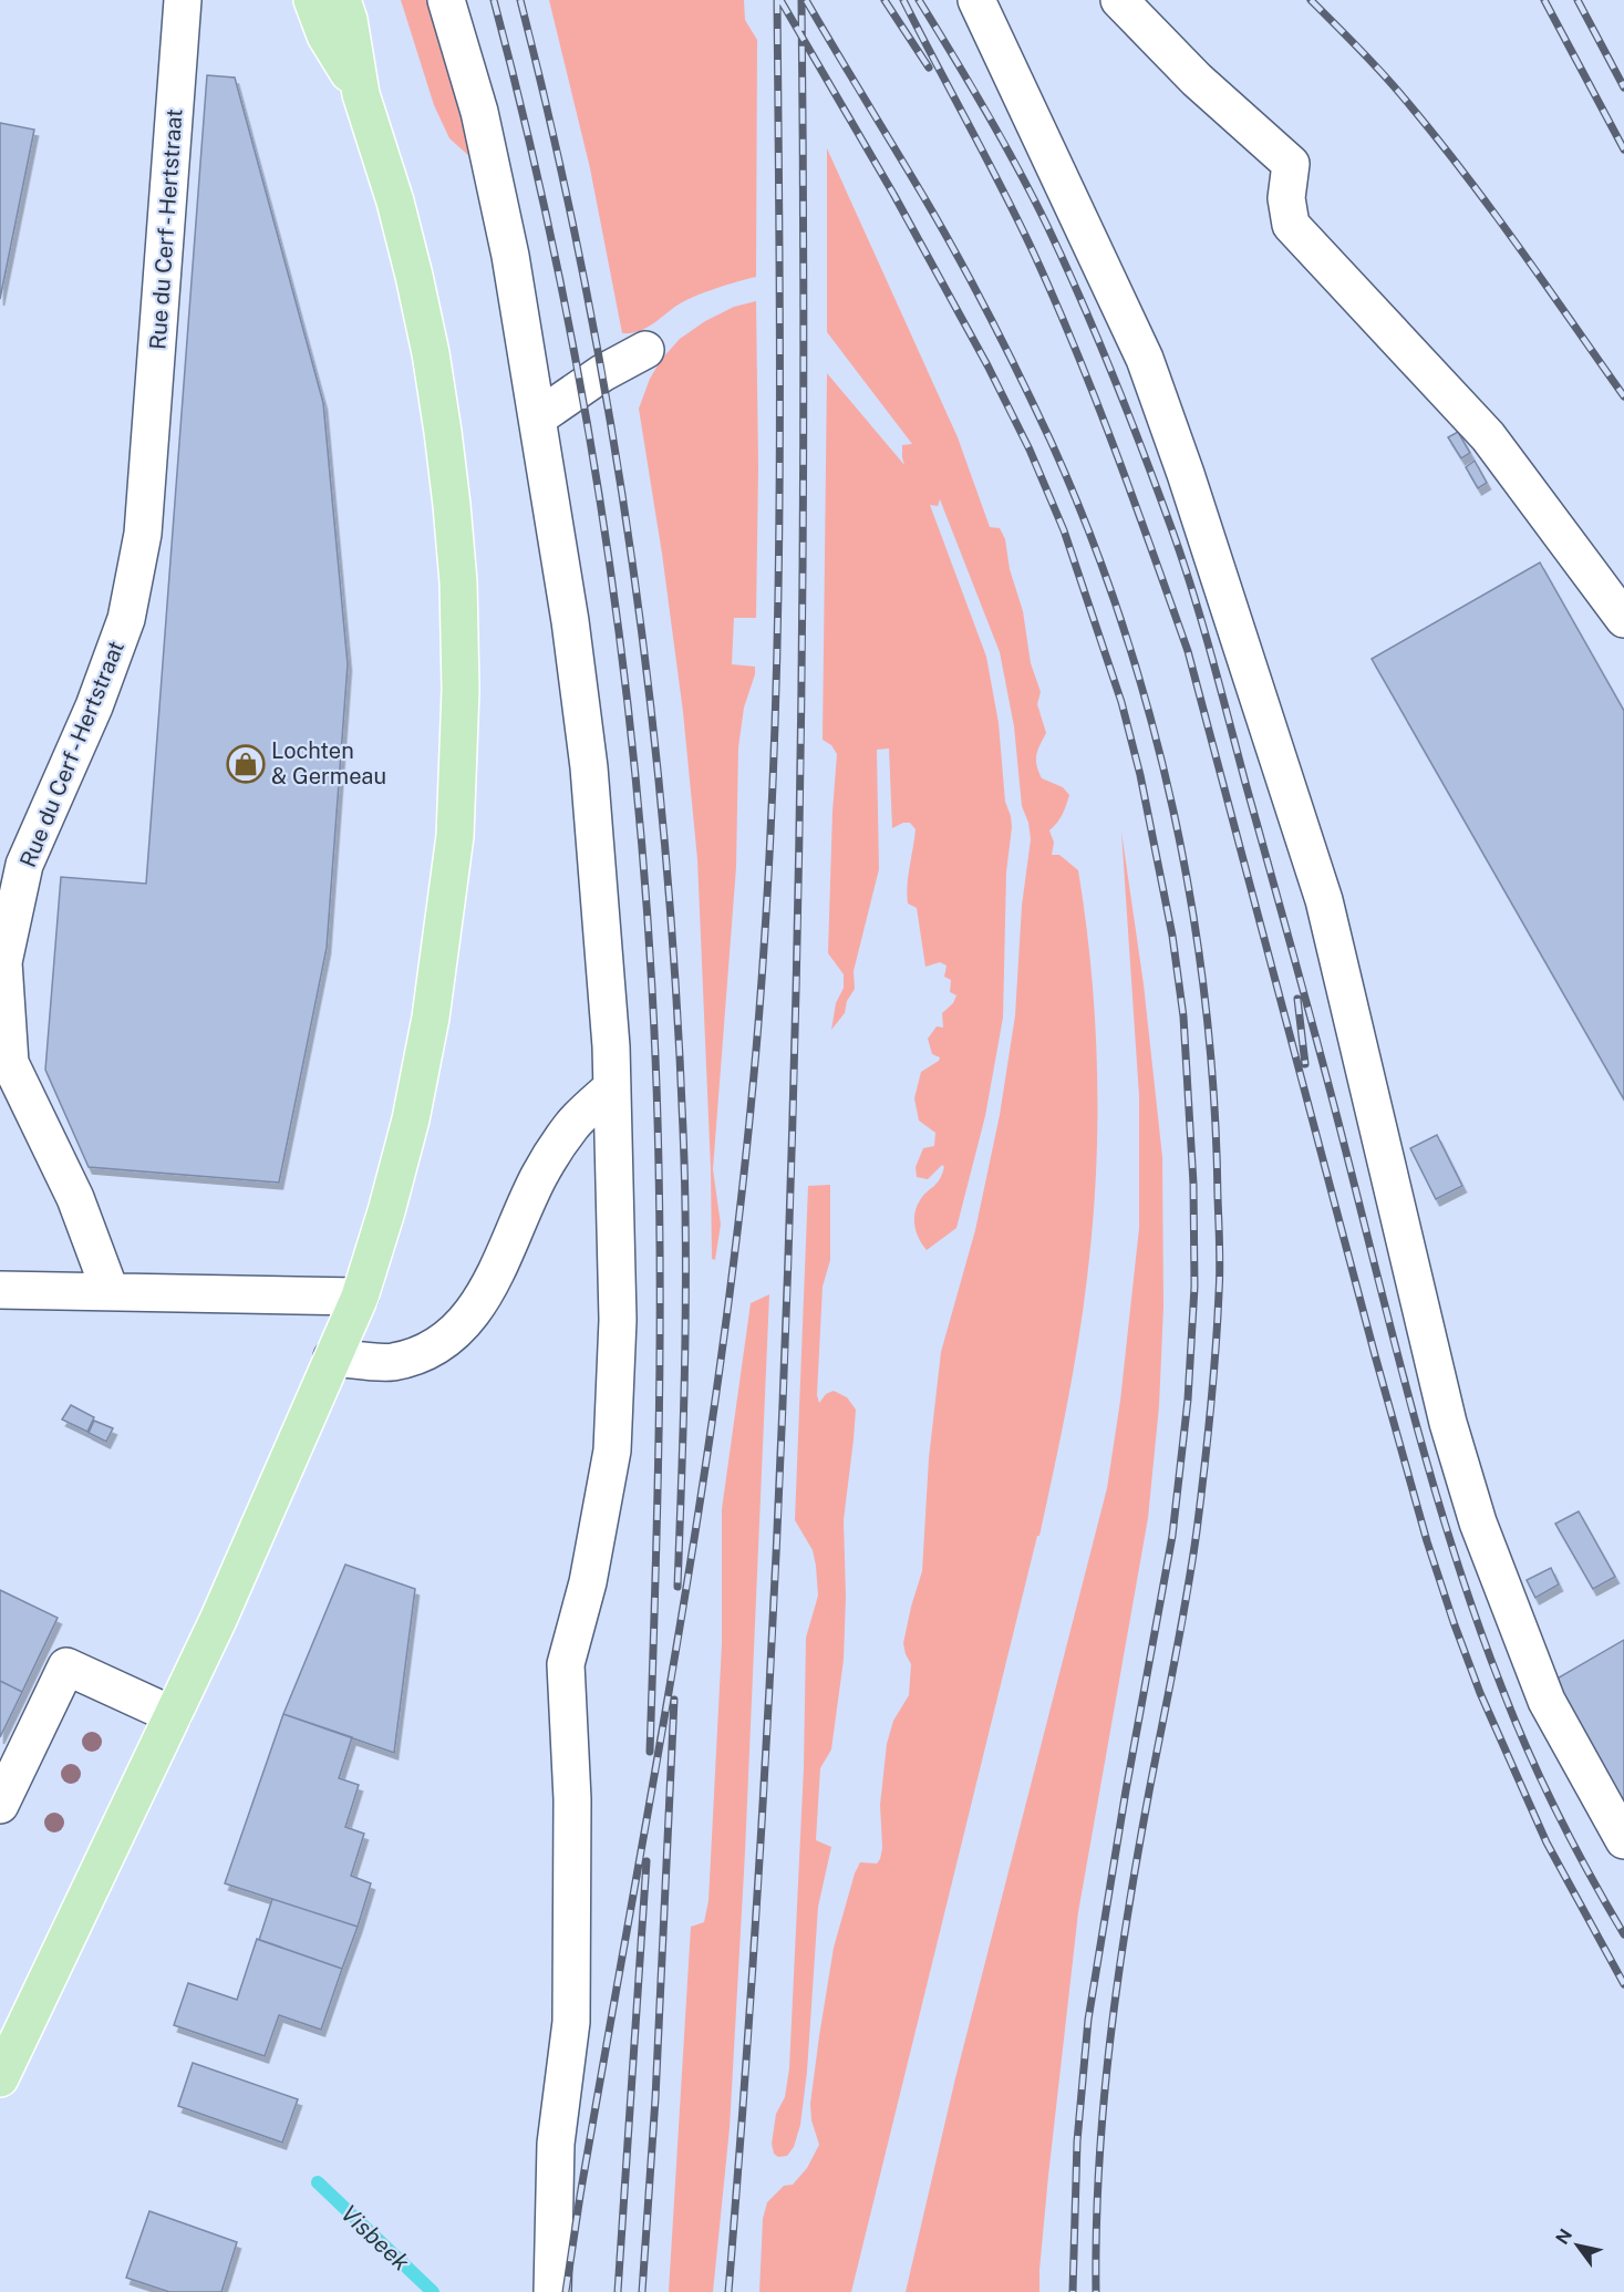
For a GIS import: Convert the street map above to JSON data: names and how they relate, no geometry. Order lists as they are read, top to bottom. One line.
{"streets":{"street":["Rue du Cerf - Hertstraat"]},"water":["Visbeek"],"places":{"shop":["Lochten & Germeau"]},"north":"top left"}
